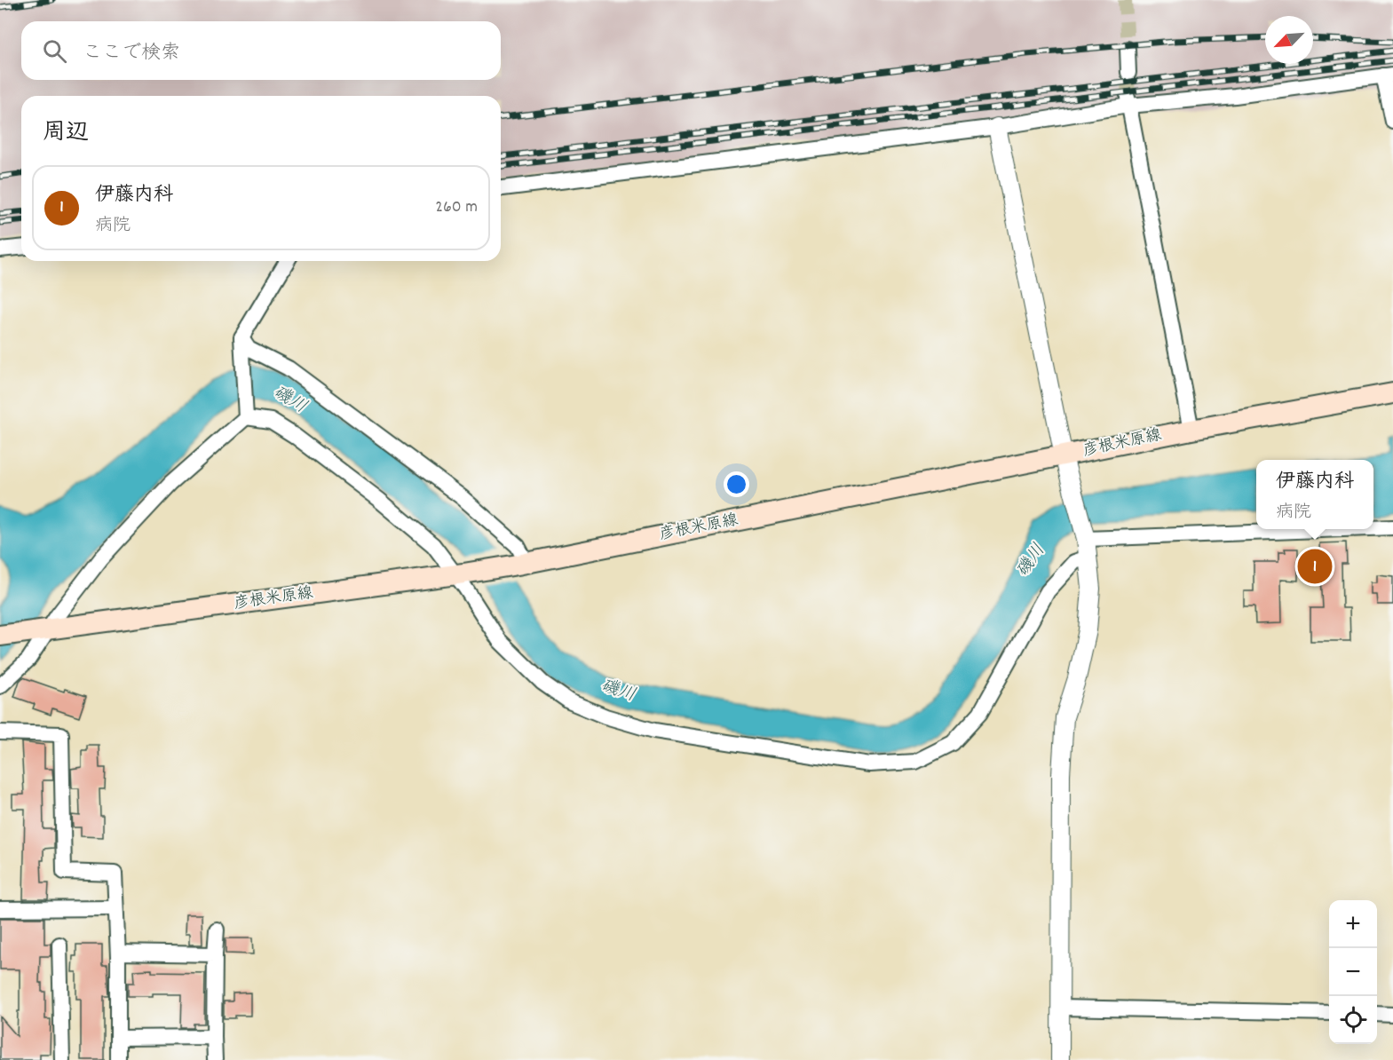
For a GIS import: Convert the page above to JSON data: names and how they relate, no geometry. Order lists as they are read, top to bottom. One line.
{"streets":{"main road":["彦根米原線"]},"water":["磯川"],"north":"bottom left","page":{"search":"ここで検索","heading":"周辺","list":[{"mark":"1","name":"伊藤内科","note":"病院","value":"260 m"}],"popup":["伊藤内科","病院"],"pins":"1","map_buttons":["+","−"]}}
